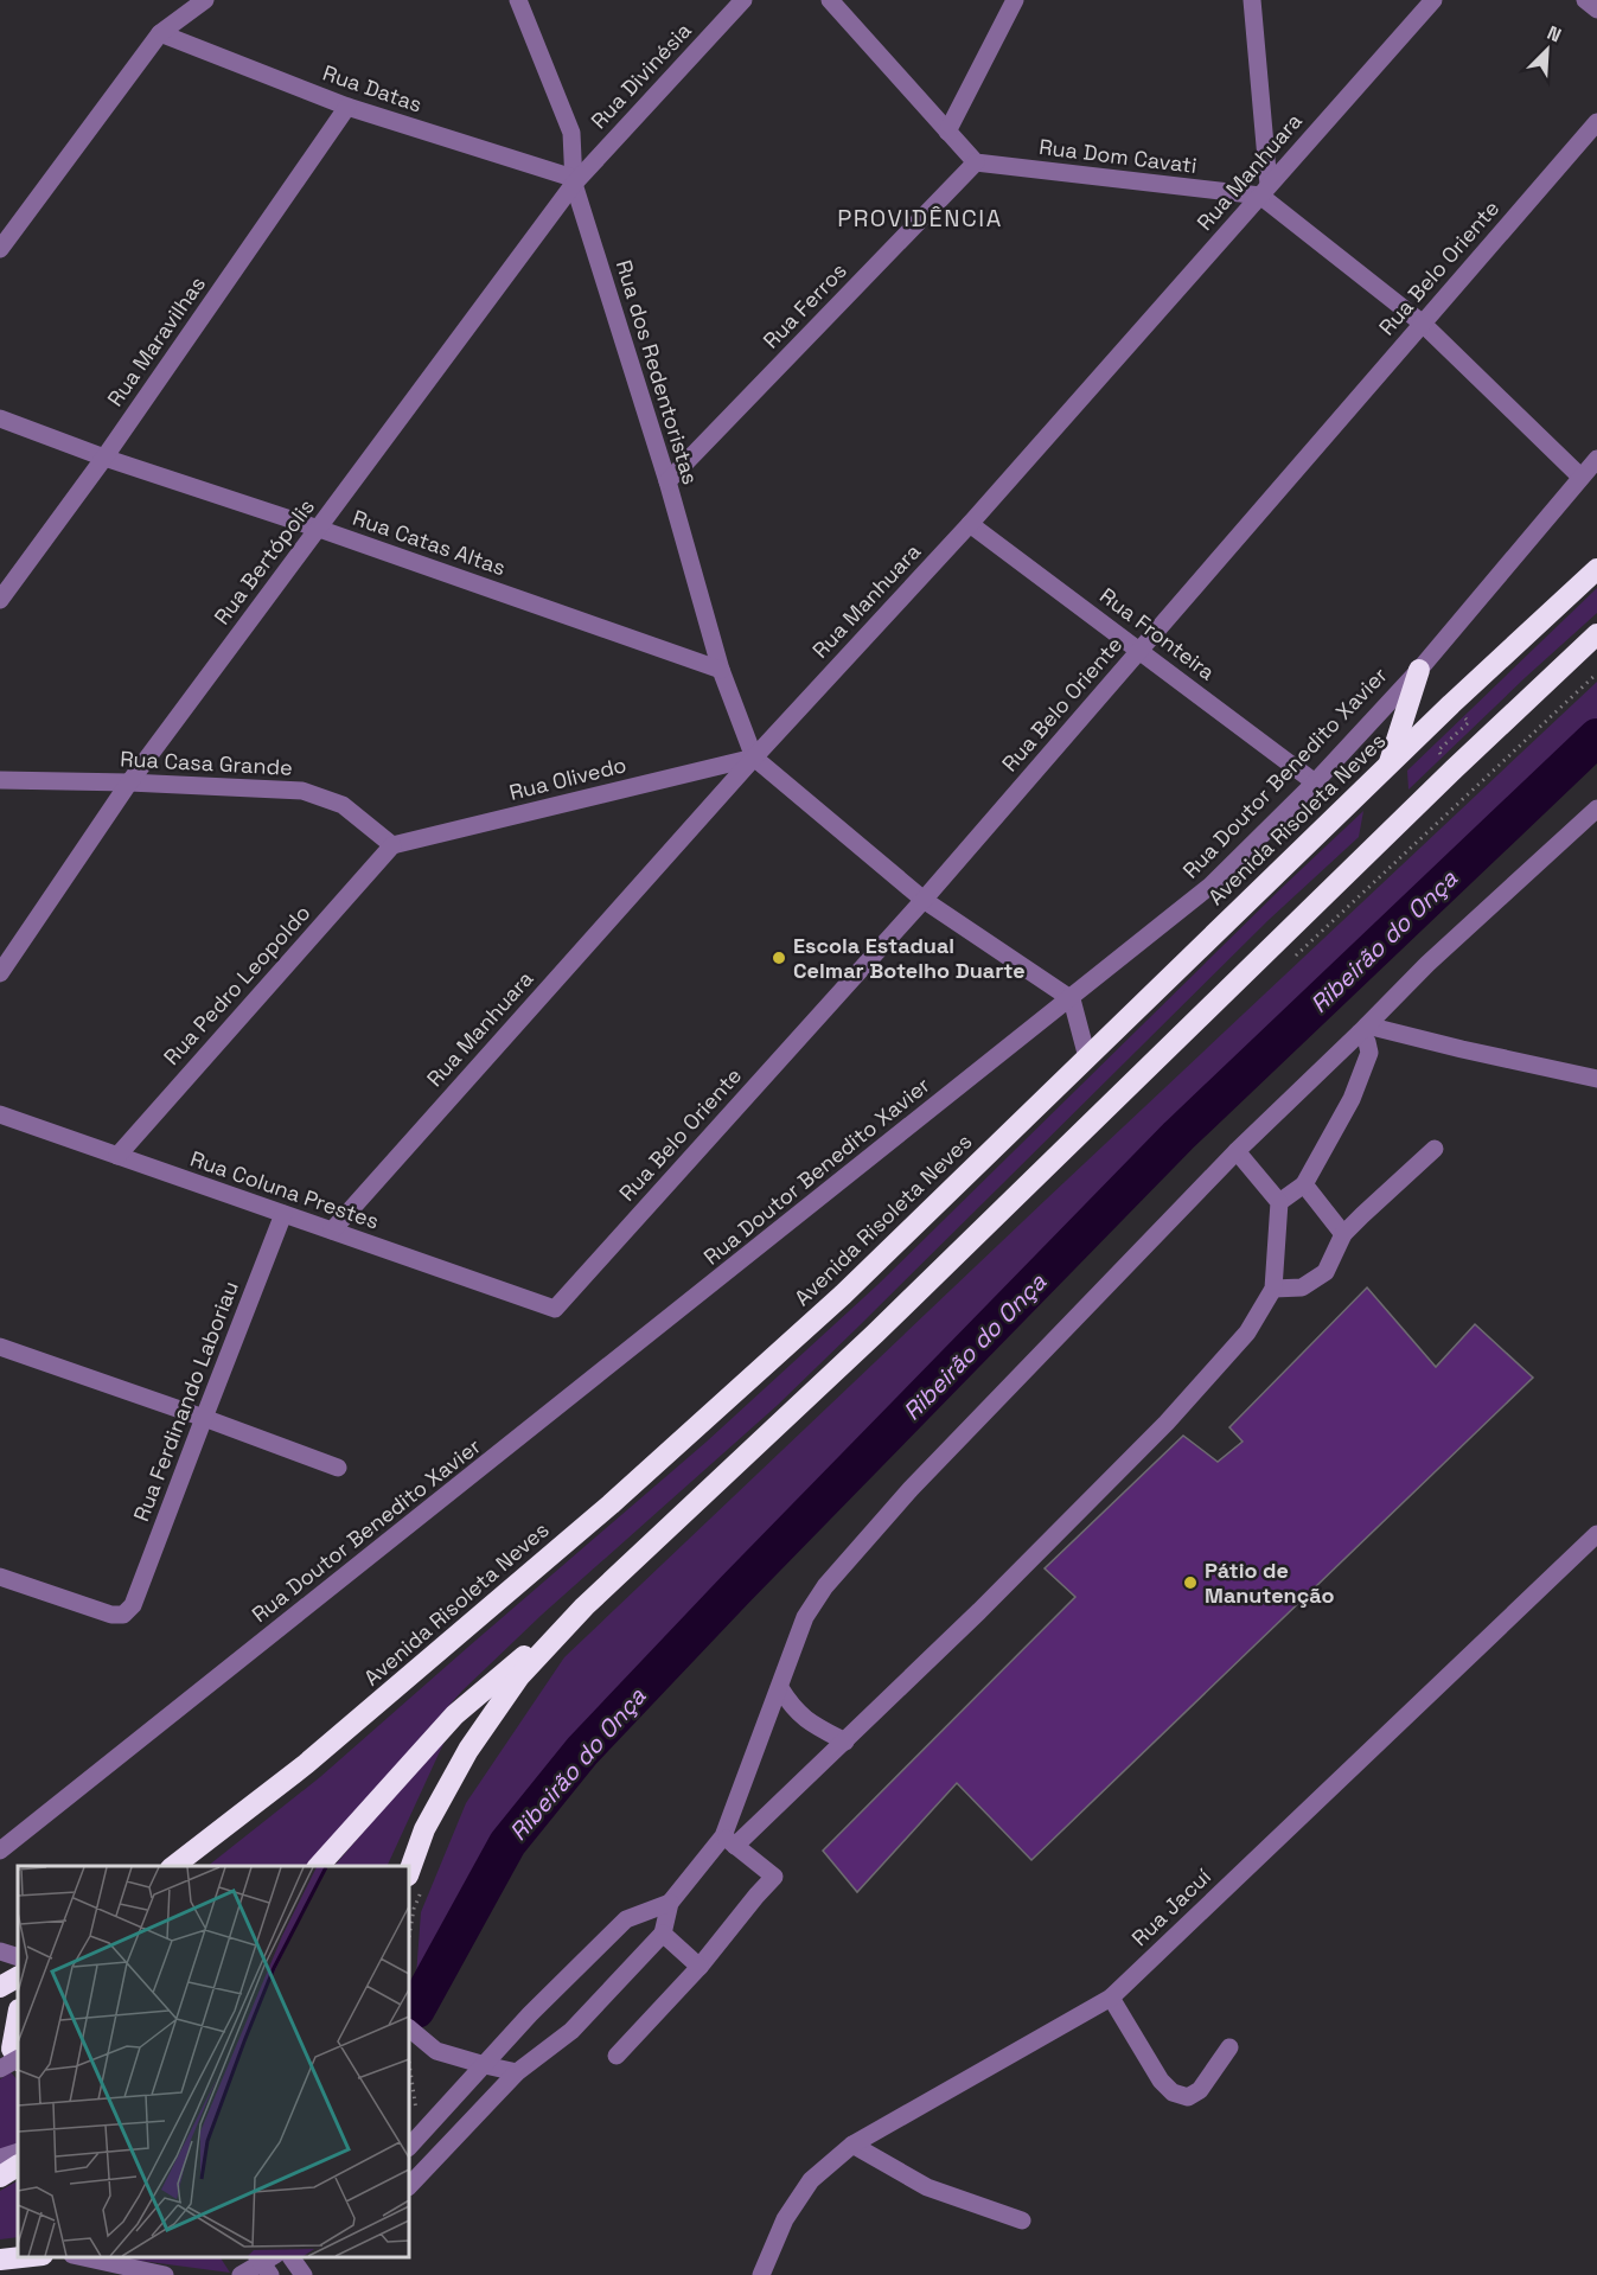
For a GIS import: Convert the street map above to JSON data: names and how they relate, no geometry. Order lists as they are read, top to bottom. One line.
{"streets":{"highway":["Avenida Risoleta Neves"],"street":["Rua Divinésia","Rua Datas","Rua Dom Cavati","Rua Manhuara","Rua Belo Oriente","Rua Ferros","Rua Maravilhas","Rua dos Redentoristas","Rua Catas Altas","Rua Bertópolis","Rua Fronteira","Rua Casa Grande","Rua Doutor Benedito Xavier","Rua Olivedo","Rua Pedro Leopoldo","Rua Coluna Prestes","Rua Ferdinando Laboriau","Rua Jacuí"]},"crossings":[["Rua Divinésia","Rua Datas"],["Rua Divinésia","Rua dos Redentoristas"],["Rua Divinésia","Rua Bertópolis"],["Rua Datas","Rua Maravilhas"],["Rua Datas","Rua dos Redentoristas"],["Rua Datas","Rua Bertópolis"],["Rua Dom Cavati","Rua Manhuara"],["Rua Dom Cavati","Rua Ferros"],["Rua Manhuara","Rua dos Redentoristas"],["Rua Manhuara","Rua Fronteira"],["Rua Manhuara","Rua Olivedo"],["Rua Manhuara","Rua Coluna Prestes"],["Rua Belo Oriente","Rua Fronteira"],["Rua Belo Oriente","Rua Coluna Prestes"],["Rua Ferros","Rua dos Redentoristas"],["Rua Maravilhas","Rua Catas Altas"],["Rua dos Redentoristas","Rua Catas Altas"],["Rua dos Redentoristas","Rua Bertópolis"],["Rua dos Redentoristas","Rua Olivedo"],["Rua Catas Altas","Rua Bertópolis"],["Rua Bertópolis","Rua Casa Grande"],["Rua Fronteira","Rua Doutor Benedito Xavier"],["Rua Casa Grande","Rua Olivedo"],["Rua Casa Grande","Rua Pedro Leopoldo"],["Rua Olivedo","Rua Pedro Leopoldo"],["Rua Pedro Leopoldo","Rua Coluna Prestes"],["Rua Coluna Prestes","Rua Ferdinando Laboriau"]],"districts":["PROVIDÊNCIA"],"water":["Ribeirão do Onça"],"places":["Escola Estadual Celmar Botelho Duarte","Pátio de Manutenção"],"north":"top right"}
